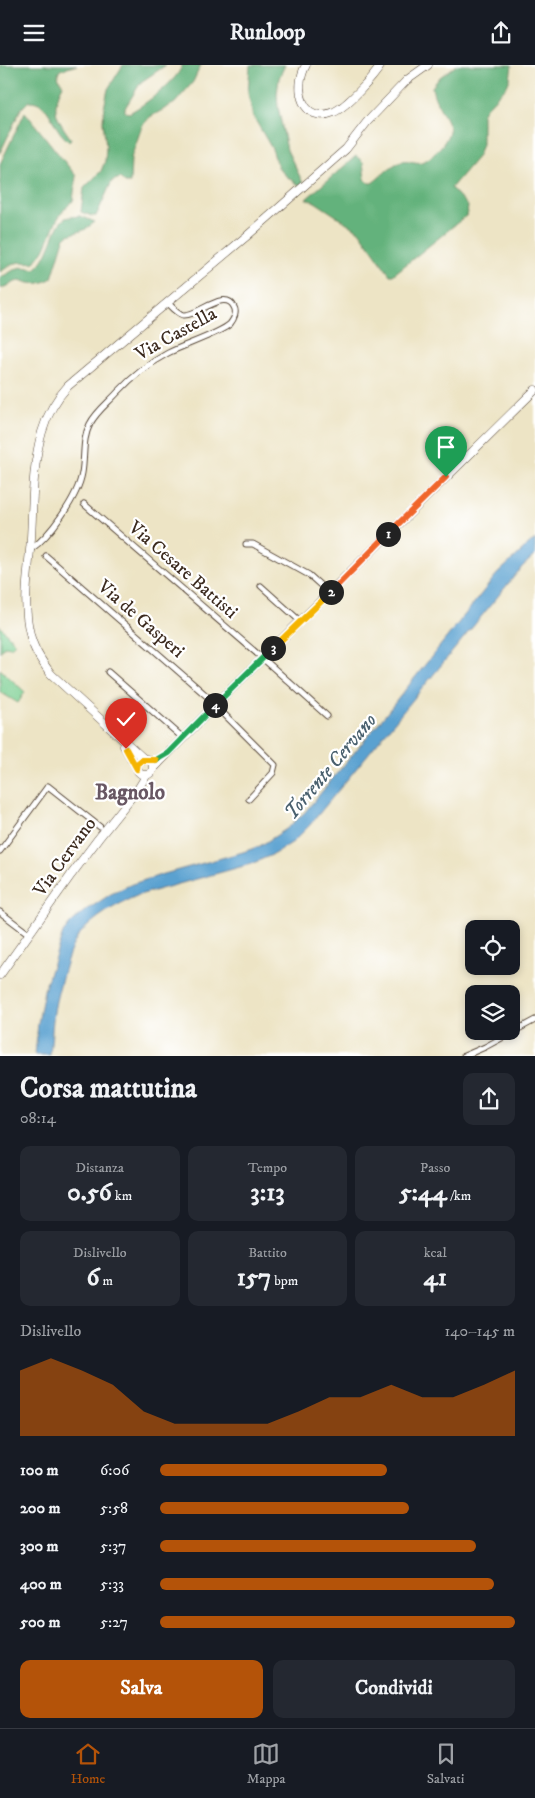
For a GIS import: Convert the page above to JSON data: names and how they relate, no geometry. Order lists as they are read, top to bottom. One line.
{"streets":{"main road":["Via Castella","Via Cervano"],"street":["Via Cesare Battisti","Via de Gasperi"]},"districts":["Bagnolo"],"water":["Torrente Cervano"],"page":{"header":"Runloop","pins":["1","2","3","4"],"heading":["Corsa mattutina","08:14"],"stats":[["Distanza","0.56 km"],["Tempo","3:13"],["Passo","5:44 /km"],["Dislivello","6 m"],["Battito","157 bpm"],["kcal","41"]],"chart":["Dislivello","140–145 m"],"list":[{"name":"100 m","note":"6:06"},{"name":"200 m","note":"5:58"},{"name":"300 m","note":"5:37"},{"name":"400 m","note":"5:33"},{"name":"500 m","note":"5:27"}],"buttons":["Salva","Condividi"],"tabs":["Home","Mappa","Salvati"]}}
